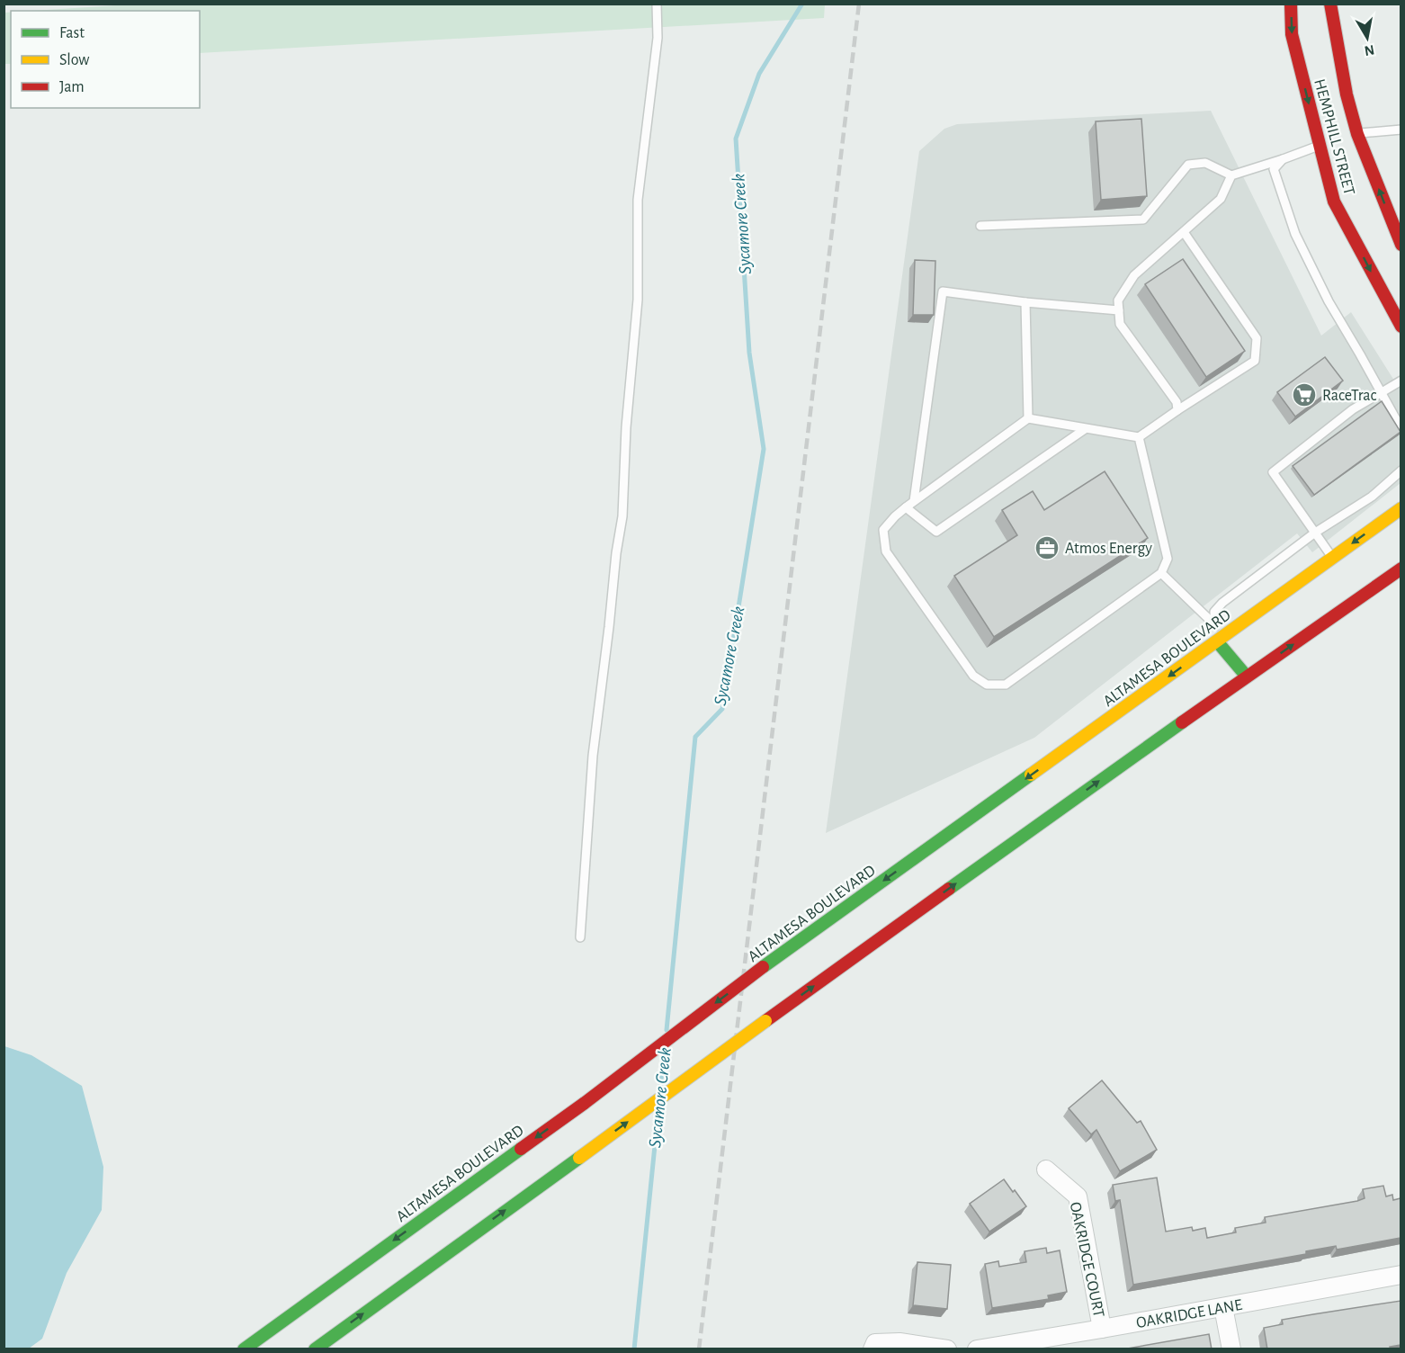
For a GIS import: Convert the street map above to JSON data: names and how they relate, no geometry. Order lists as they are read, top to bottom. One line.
{"streets":{"main road":["HEMPHILL STREET","ALTAMESA BOULEVARD"],"street":["OAKRIDGE COURT","OAKRIDGE LANE"]},"crossings":[["OAKRIDGE COURT","OAKRIDGE LANE"]],"water":["Sycamore Creek"],"places":{"supermarket":["RaceTrac"],"office":["Atmos Energy"]},"legend":["Fast","Slow","Jam"],"north":"bottom"}
